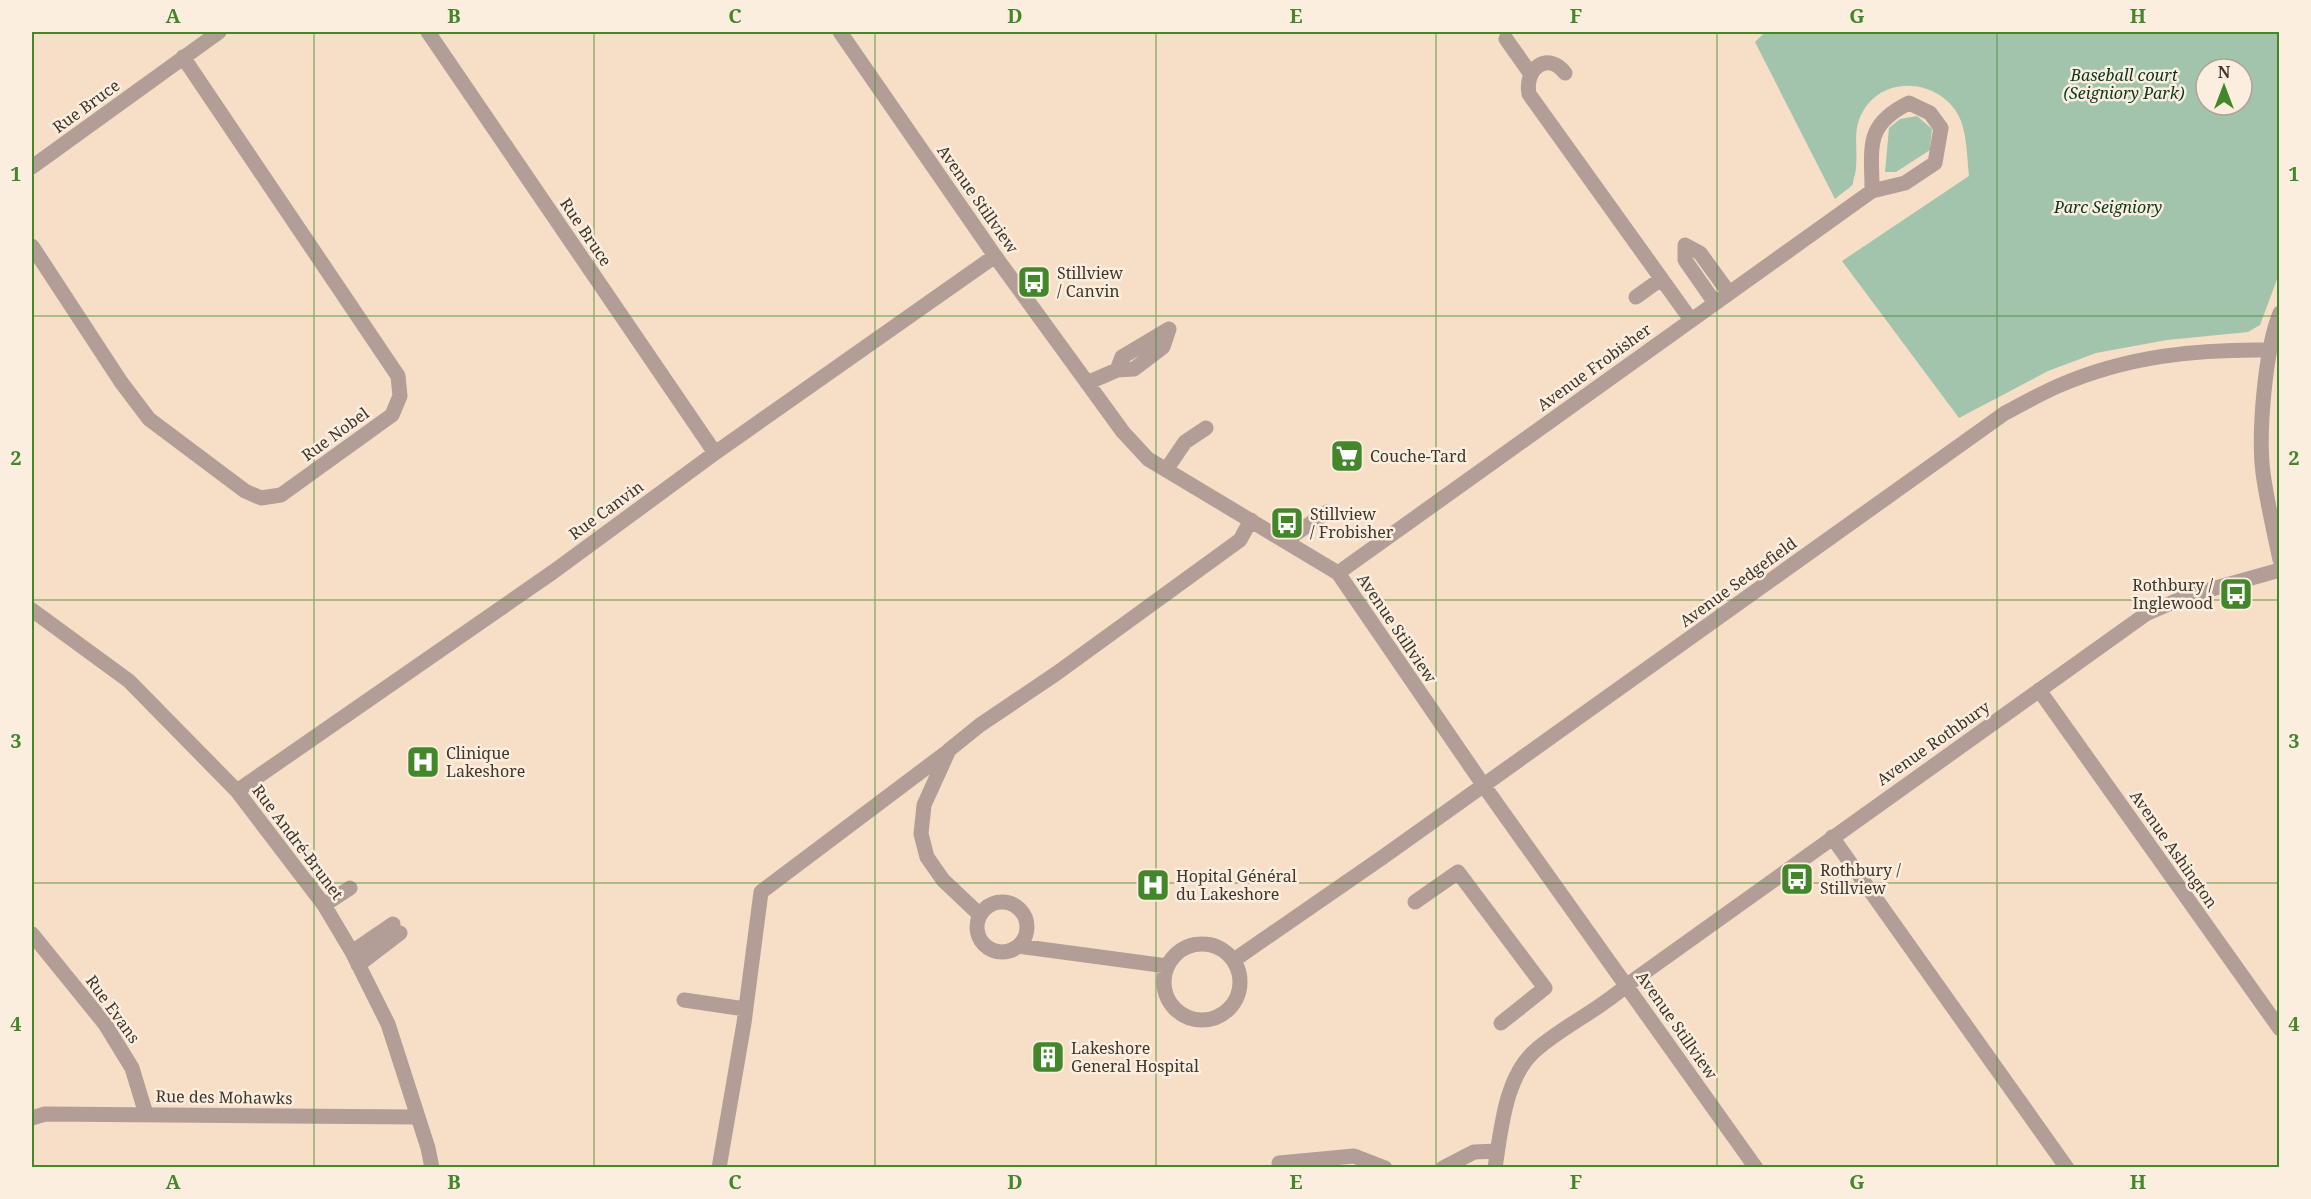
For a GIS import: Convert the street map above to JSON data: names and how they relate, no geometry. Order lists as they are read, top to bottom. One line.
{"streets":{"street":["Rue Bruce","Avenue Stillview","Avenue Frobisher","Rue Nobel","Rue Canvin","Avenue Sedgefield","Avenue Rothbury","Rue André-Brunet","Avenue Ashington","Rue Evans","Rue des Mohawks"]},"crossings":[["Rue Bruce","Rue Nobel"],["Rue Bruce","Rue Canvin"],["Avenue Stillview","Avenue Frobisher"],["Avenue Stillview","Rue Canvin"],["Avenue Stillview","Avenue Sedgefield"],["Avenue Stillview","Avenue Rothbury"],["Rue Canvin","Rue André-Brunet"],["Avenue Rothbury","Avenue Ashington"],["Rue André-Brunet","Rue des Mohawks"],["Rue Evans","Rue des Mohawks"]],"parks":["Baseball court (Seigniory Park)","Parc Seigniory"],"places":{"bus stop":["Stillview / Canvin","Stillview / Frobisher","Rothbury / Inglewood","Rothbury / Stillview"],"supermarket":["Couche-Tard"],"hospital":["Clinique Lakeshore","Hopital Général du Lakeshore"],"building":["Lakeshore General Hospital"]},"north":"top","grid":{"columns":["A","B","C","D","E","F","G","H"],"rows":["1","2","3","4"]}}
